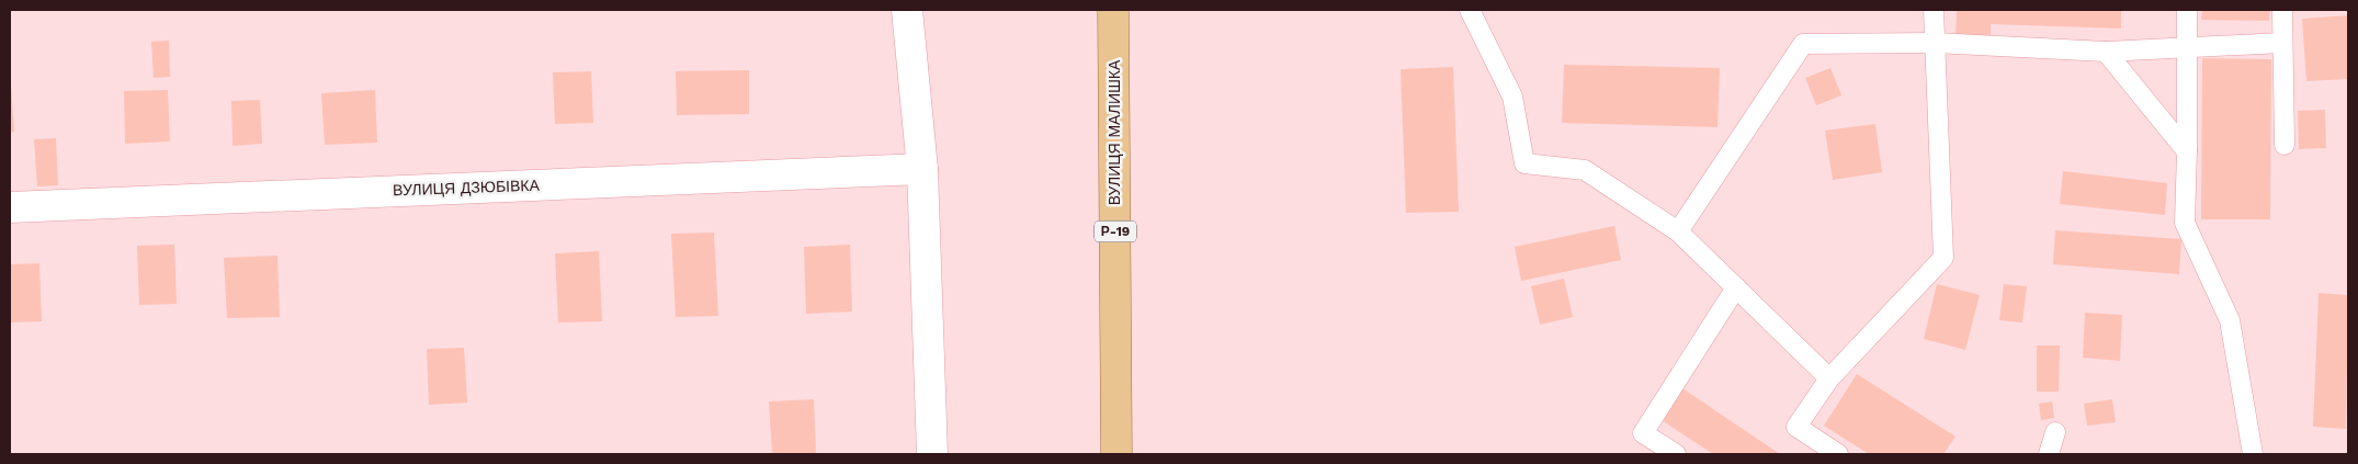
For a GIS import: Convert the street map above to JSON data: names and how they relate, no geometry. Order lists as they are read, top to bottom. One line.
{"streets":{"main road":["ВУЛИЦЯ МАЛИШКА","Р-19"],"street":["ВУЛИЦЯ ДЗЮБІВКА"]}}
